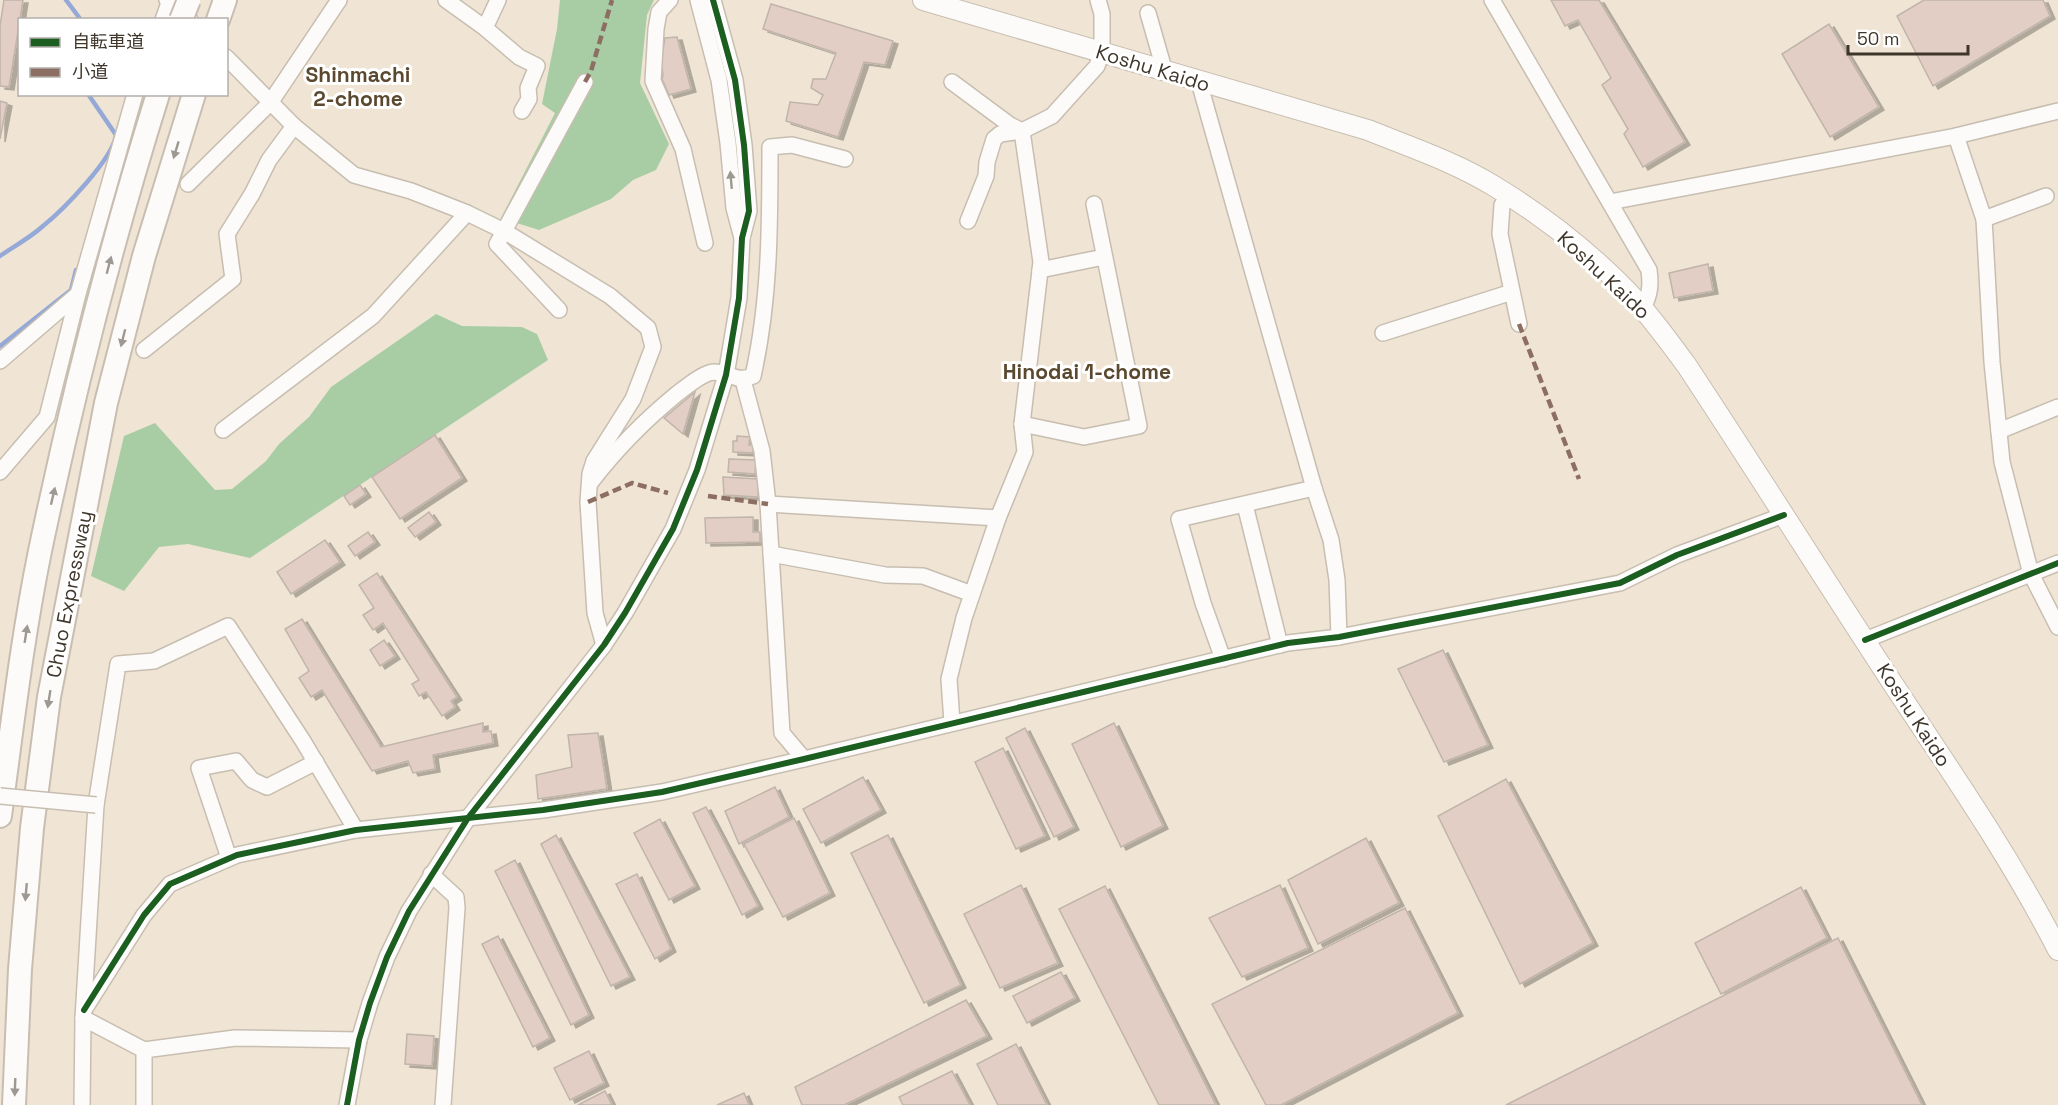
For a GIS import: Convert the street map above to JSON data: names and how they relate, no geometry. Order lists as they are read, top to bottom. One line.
{"streets":{"highway":["Chuo Expressway"],"main road":["Koshu Kaido"]},"districts":["Shinmachi 2-chome","Hinodai 1-chome"],"legend":["自転車道","小道"],"scale_bar":"50 m"}
